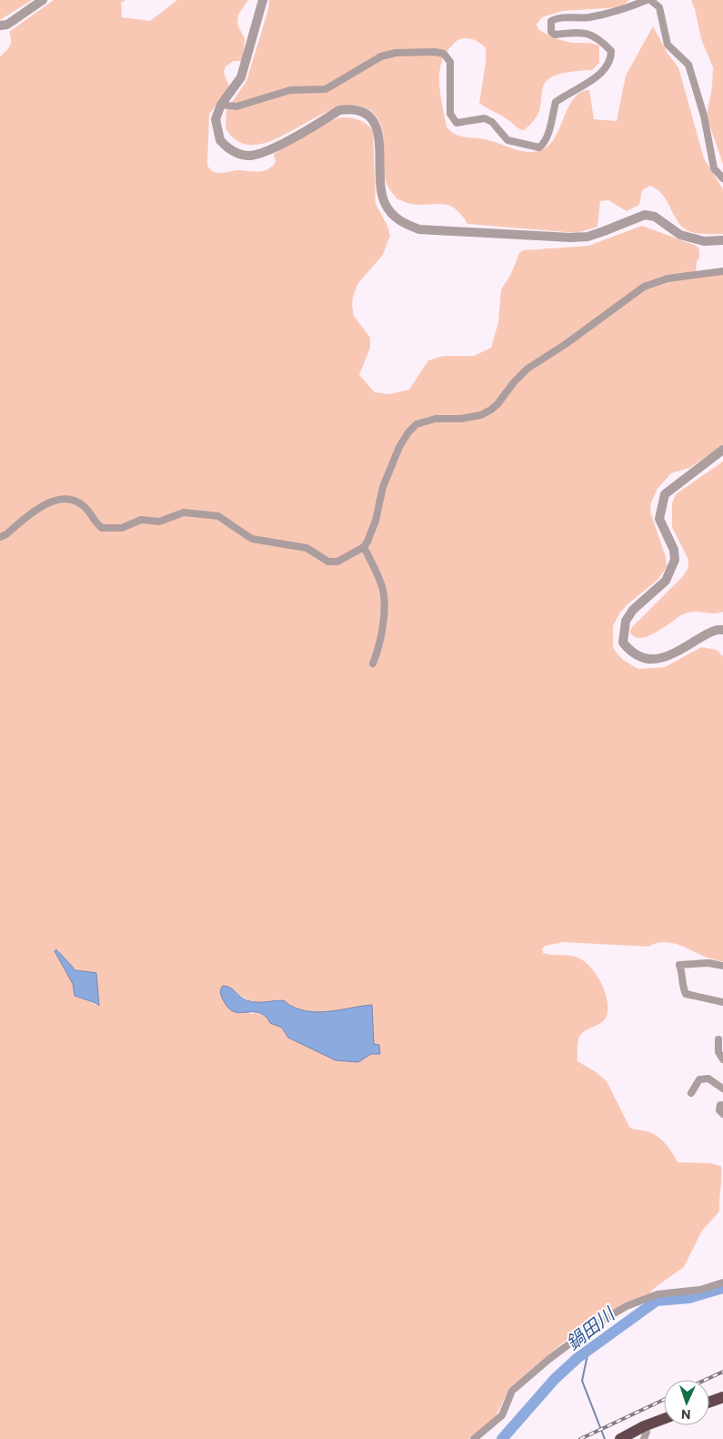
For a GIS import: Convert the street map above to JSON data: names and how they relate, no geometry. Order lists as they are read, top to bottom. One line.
{"water":["鍋田川"],"north":"bottom"}
